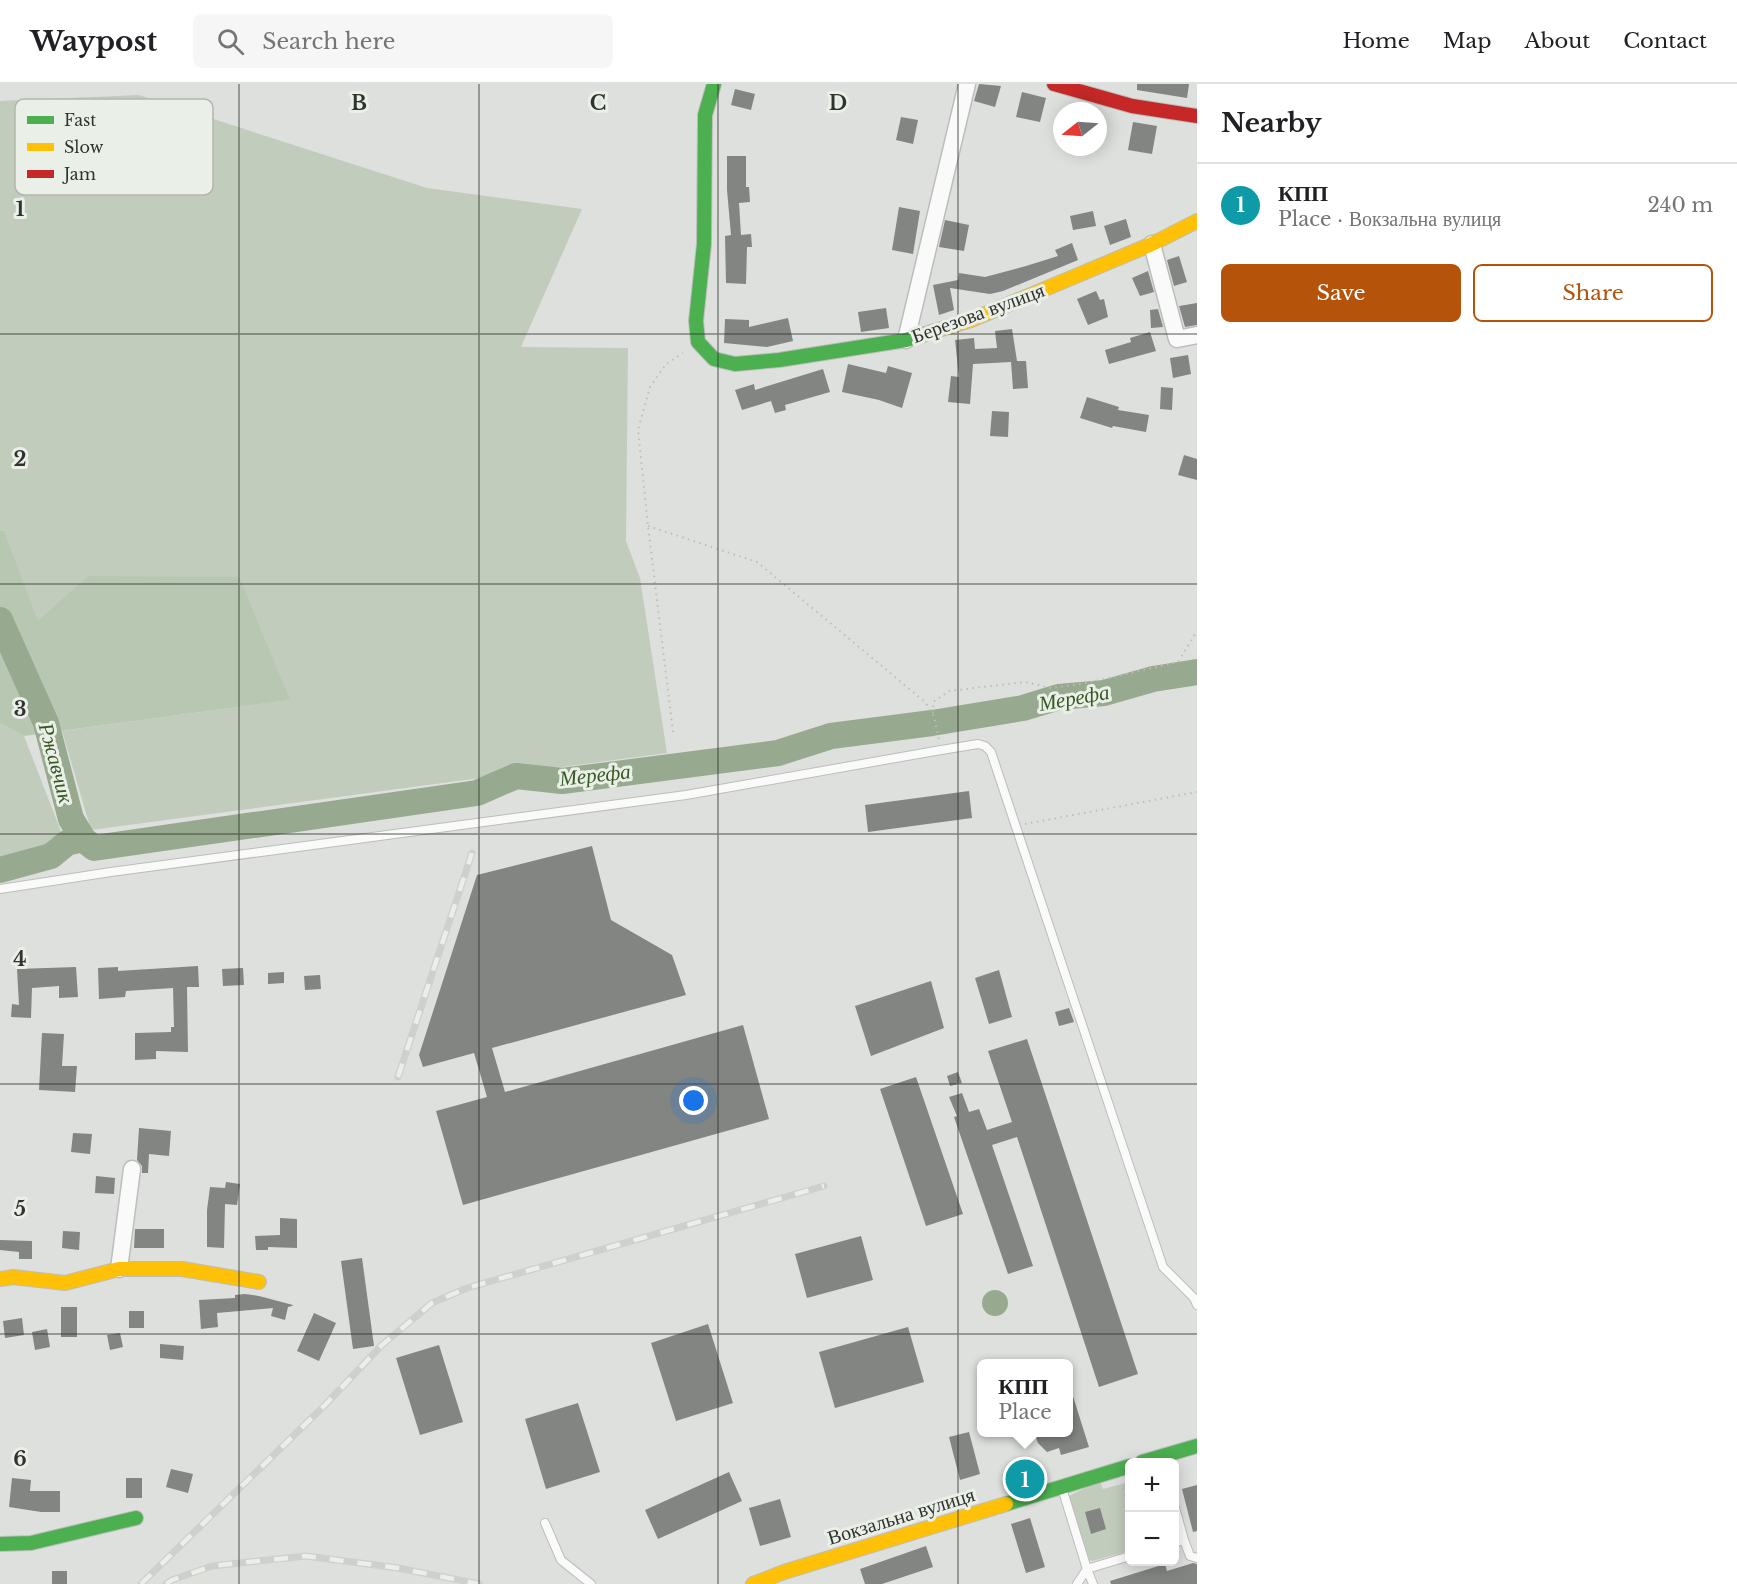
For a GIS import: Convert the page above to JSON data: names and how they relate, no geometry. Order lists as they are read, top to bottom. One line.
{"streets":{"street":["Березова вулиця","Вокзальна вулиця"]},"water":["Мерефа","Ржавчик"],"legend":["Fast","Slow","Jam"],"north":"left","page":{"header":"Waypost","search":"Search here","nav":["Home","Map","About","Contact"],"heading":"Nearby","list":[{"mark":"1","name":"КПП","note":"Place · Вокзальна вулиця","value":"240 m"}],"buttons":["Save","Share"],"popup":["КПП","Place"],"pins":"1","map_buttons":["+","−"]},"grid":{"columns":["B","C","D"],"rows":["1","2","3","4","5","6"]}}
